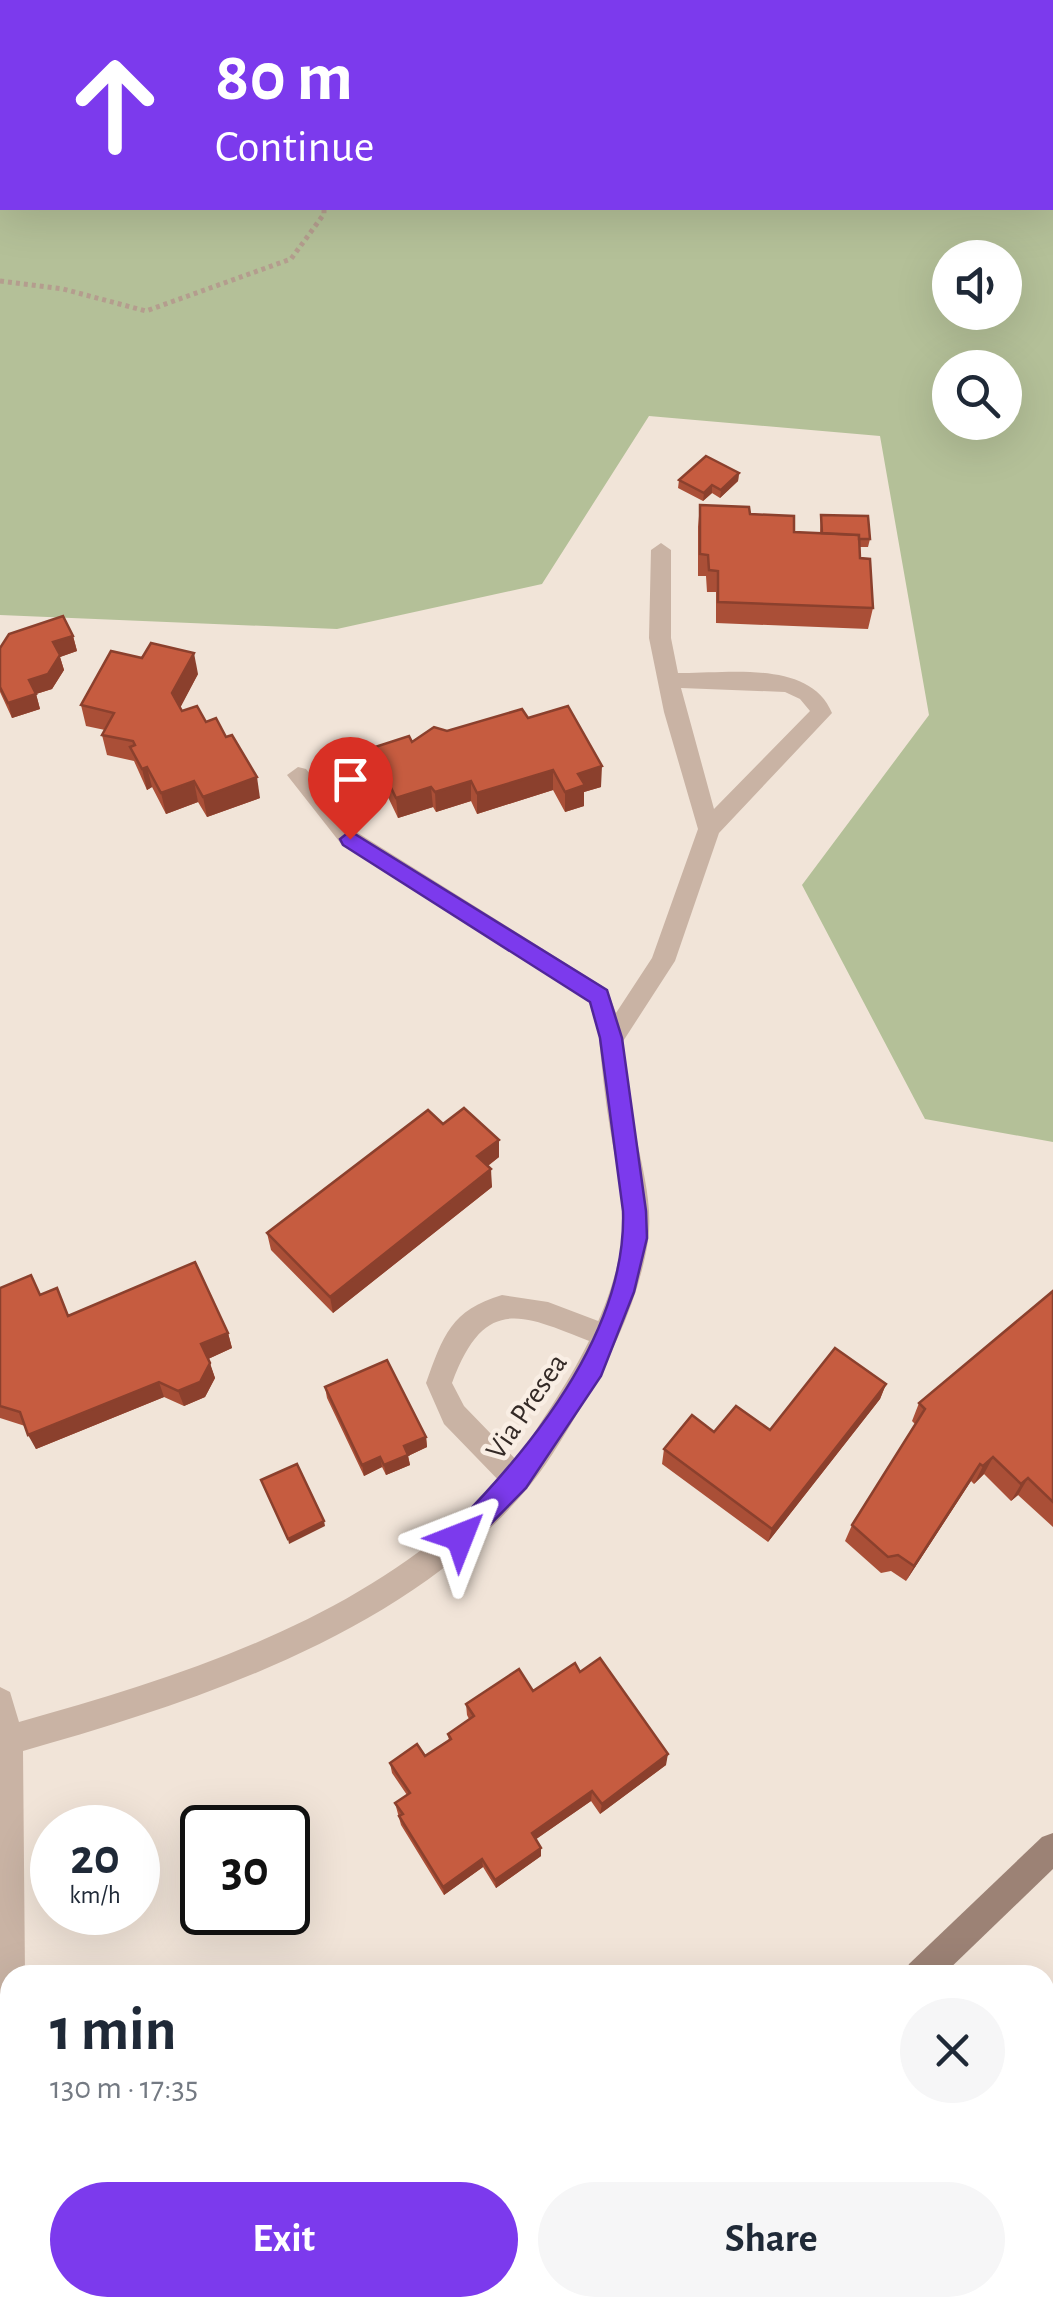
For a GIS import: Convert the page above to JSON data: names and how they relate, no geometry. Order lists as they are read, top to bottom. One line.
{"streets":{"street":["Via Presea"]},"page":{"turn":["80 m","Continue"],"speed":"20 km/h","limit":"30","heading":["1 min","130 m · 17:35"],"buttons":["Exit","Share"]}}
